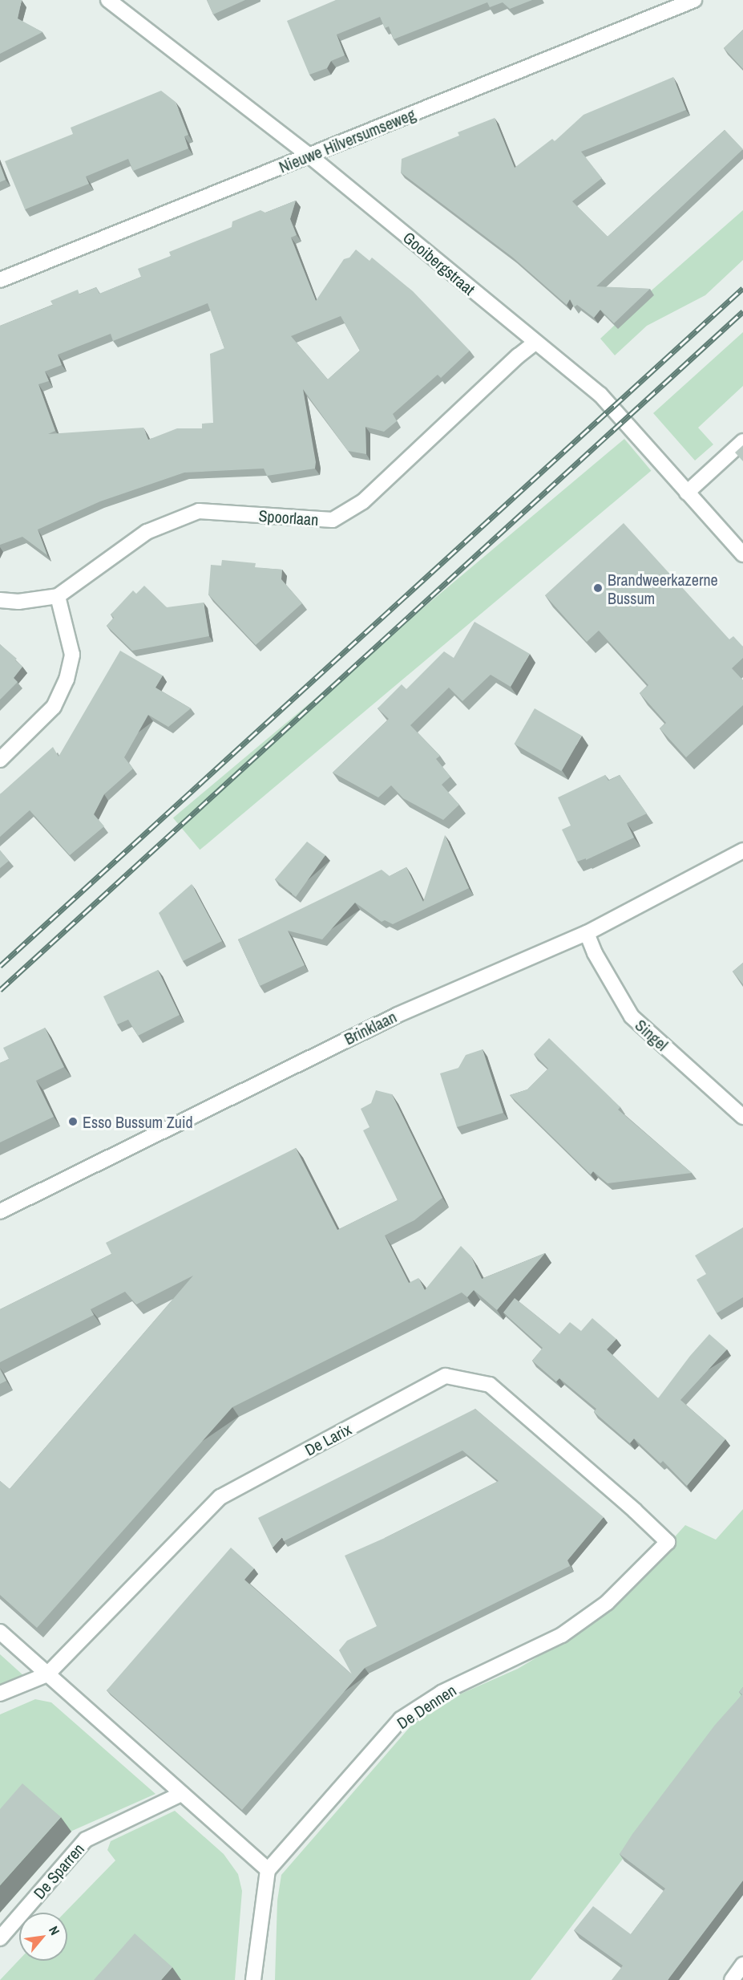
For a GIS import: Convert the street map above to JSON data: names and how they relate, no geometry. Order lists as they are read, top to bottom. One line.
{"streets":{"street":["Nieuwe Hilversumseweg","Gooibergstraat","Spoorlaan","Brinklaan","Singel","De Larix","De Dennen","De Sparren"]},"crossings":[["Nieuwe Hilversumseweg","Gooibergstraat"],["Gooibergstraat","Spoorlaan"],["Brinklaan","Singel"],["De Larix","De Dennen"]],"places":["Brandweerkazerne Bussum","Esso Bussum Zuid"],"north":"top right"}
